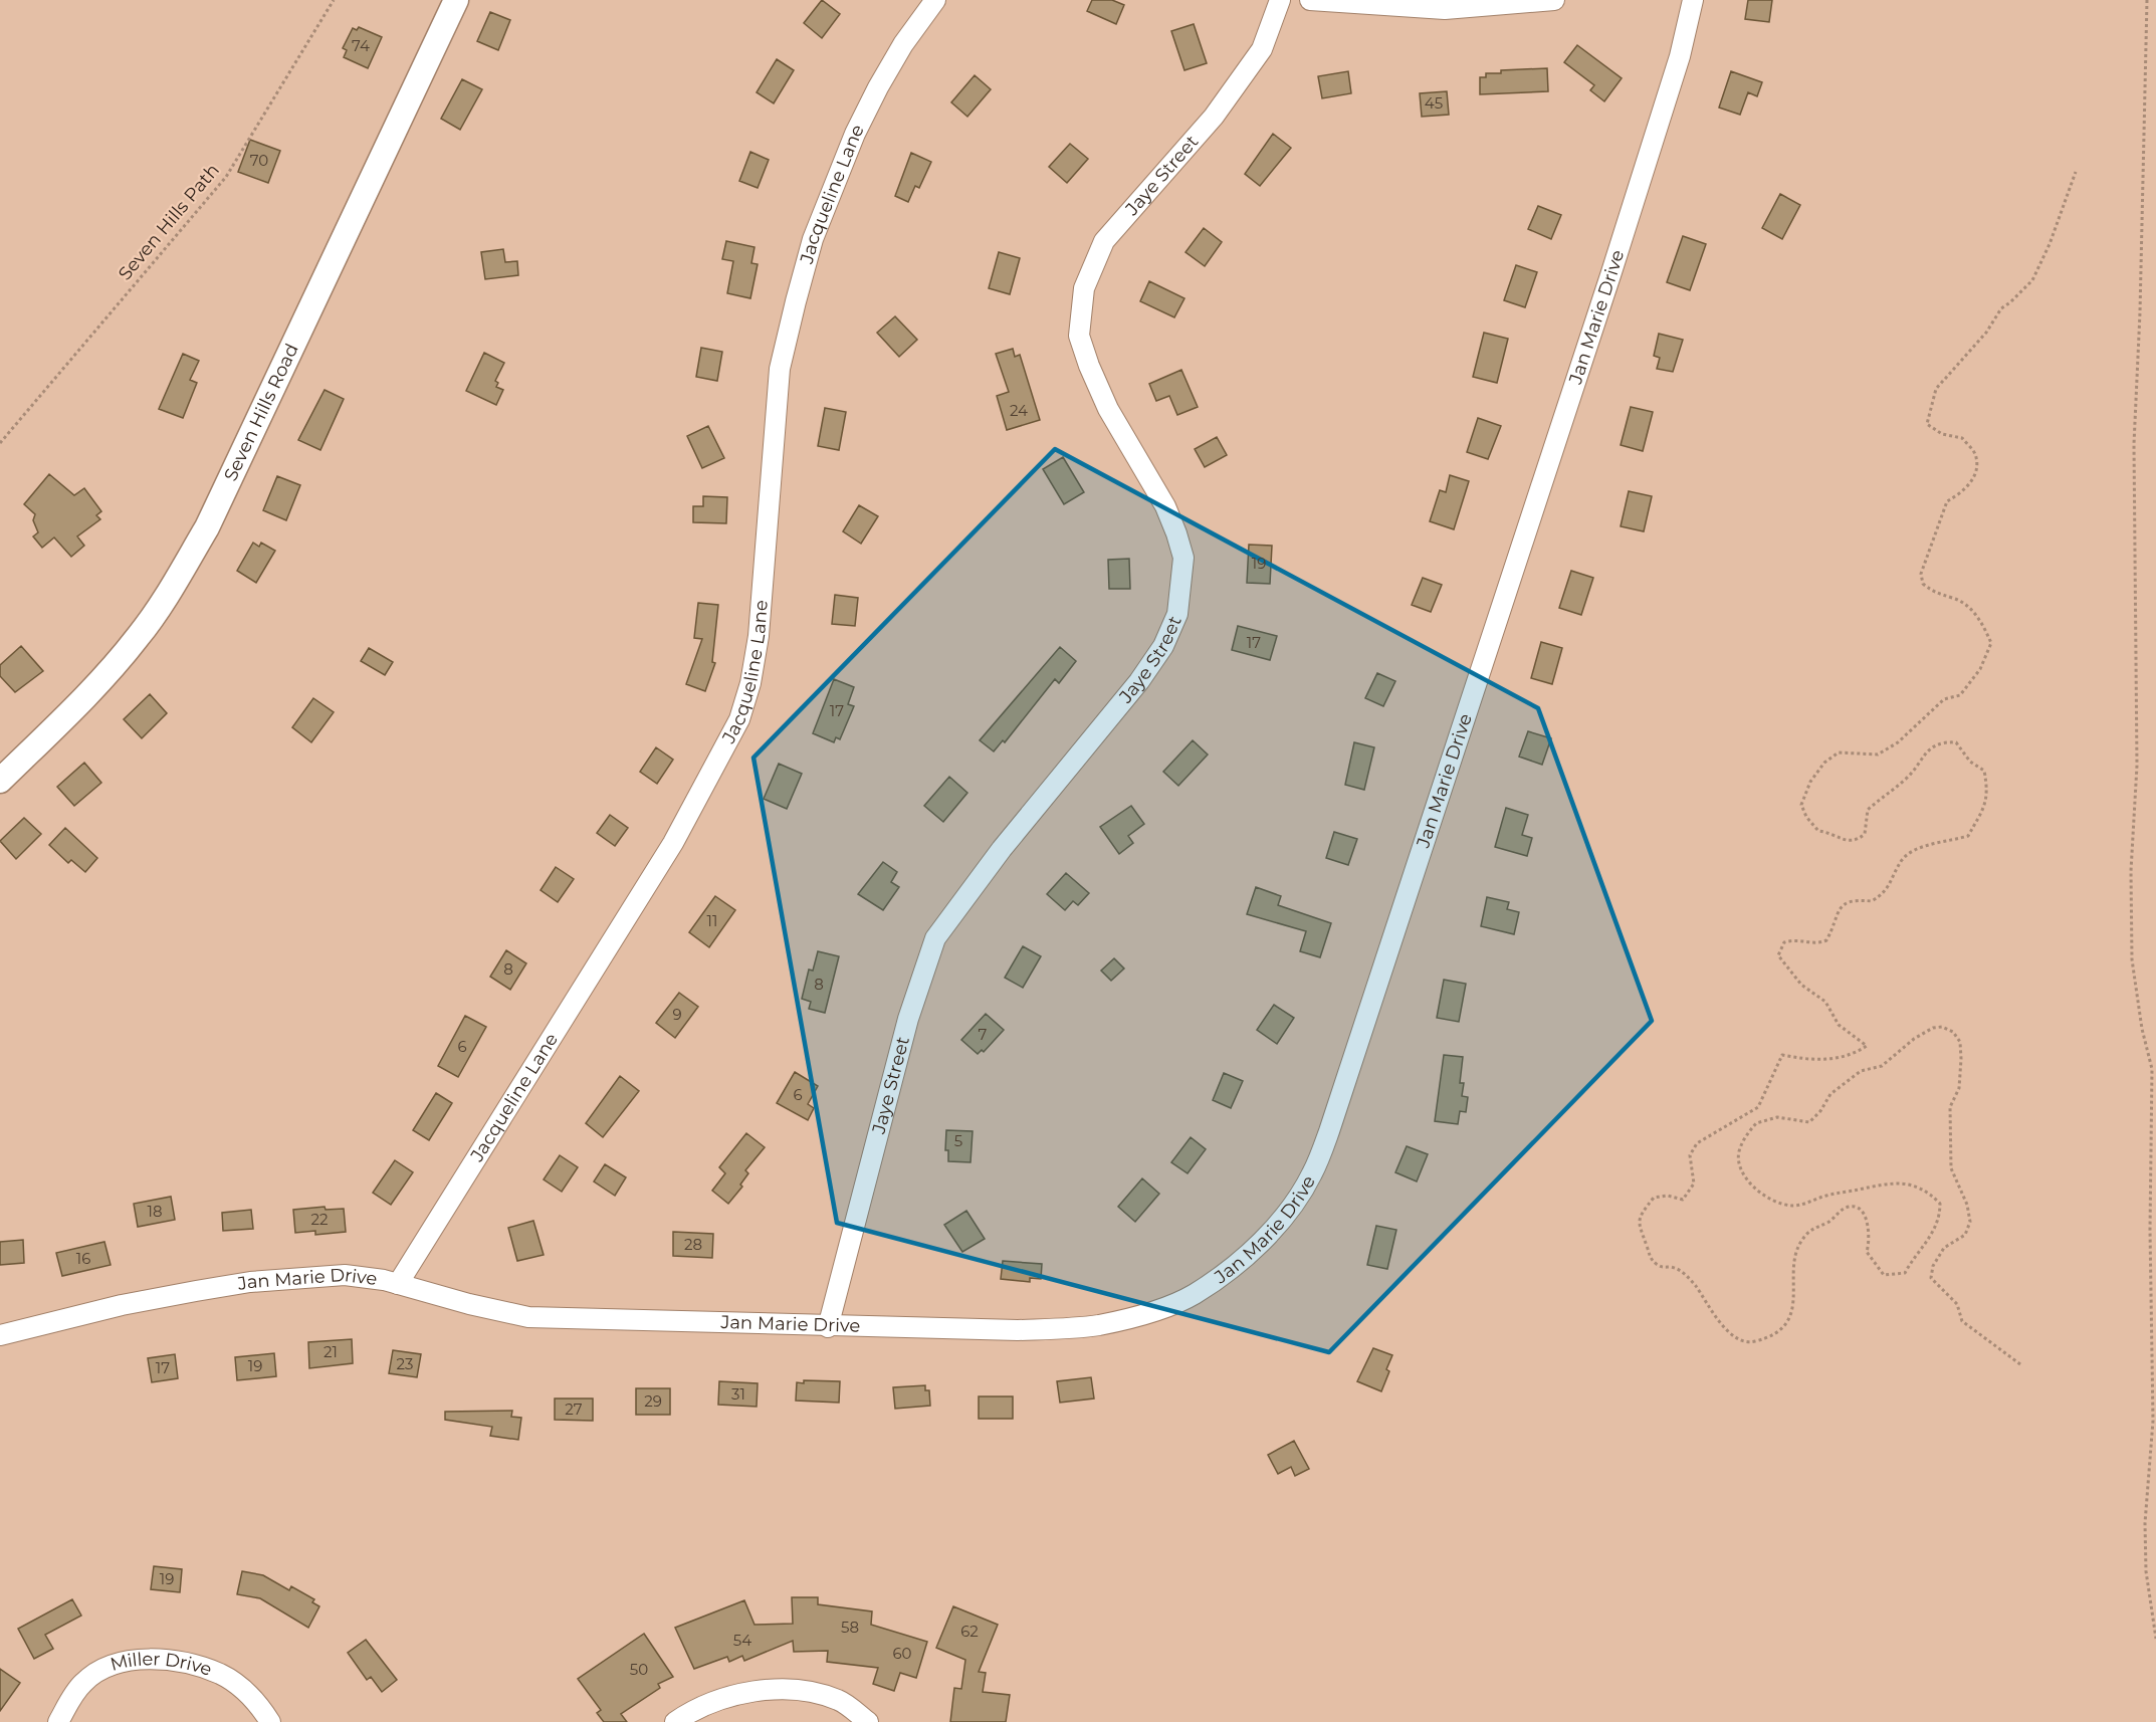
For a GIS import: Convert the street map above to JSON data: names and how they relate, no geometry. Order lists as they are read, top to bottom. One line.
{"streets":{"street":["Jaye Street","Jacqueline Lane","Jan Marie Drive","Seven Hills Road","Miller Drive"],"path":["Seven Hills Path"]},"crossings":[["Jaye Street","Jan Marie Drive"],["Jacqueline Lane","Jan Marie Drive"]],"house_numbers":["74","45","70","24","19","17","17","11","8","8","9","7","6","6","5","18","22","28","16","21","23","19","17","31","29","27","19","58","62","54","60","50"]}
